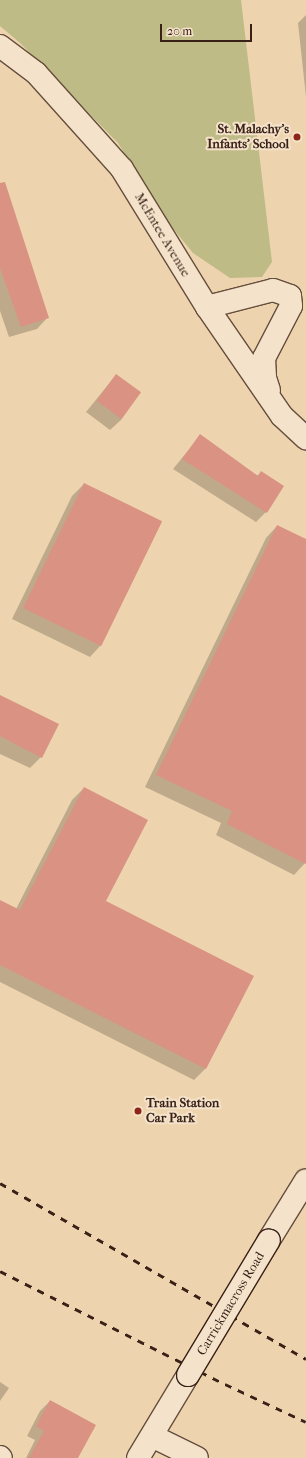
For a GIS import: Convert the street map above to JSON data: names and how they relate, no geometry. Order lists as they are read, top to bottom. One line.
{"streets":{"street":["McEntee Avenue","Carrickmacross Road"]},"places":["St. Malachy's Infants' School","Train Station Car Park"],"scale_bar":"20 m"}
